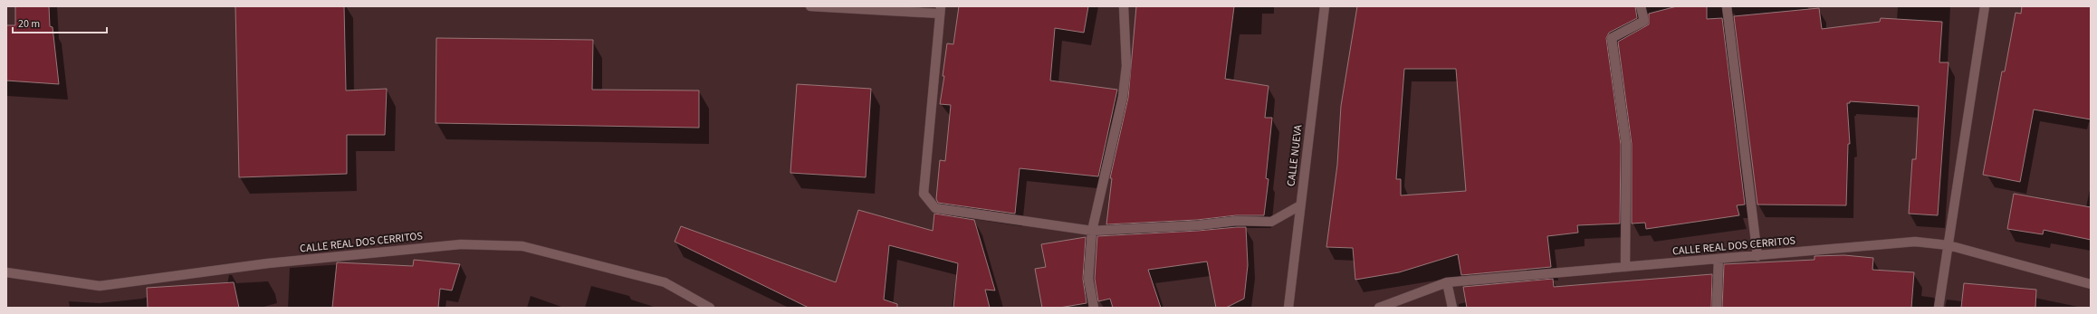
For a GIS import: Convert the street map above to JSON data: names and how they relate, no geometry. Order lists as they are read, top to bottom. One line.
{"streets":{"street":["CALLE NUEVA","CALLE REAL DOS CERRITOS"]},"scale_bar":"20 m"}
